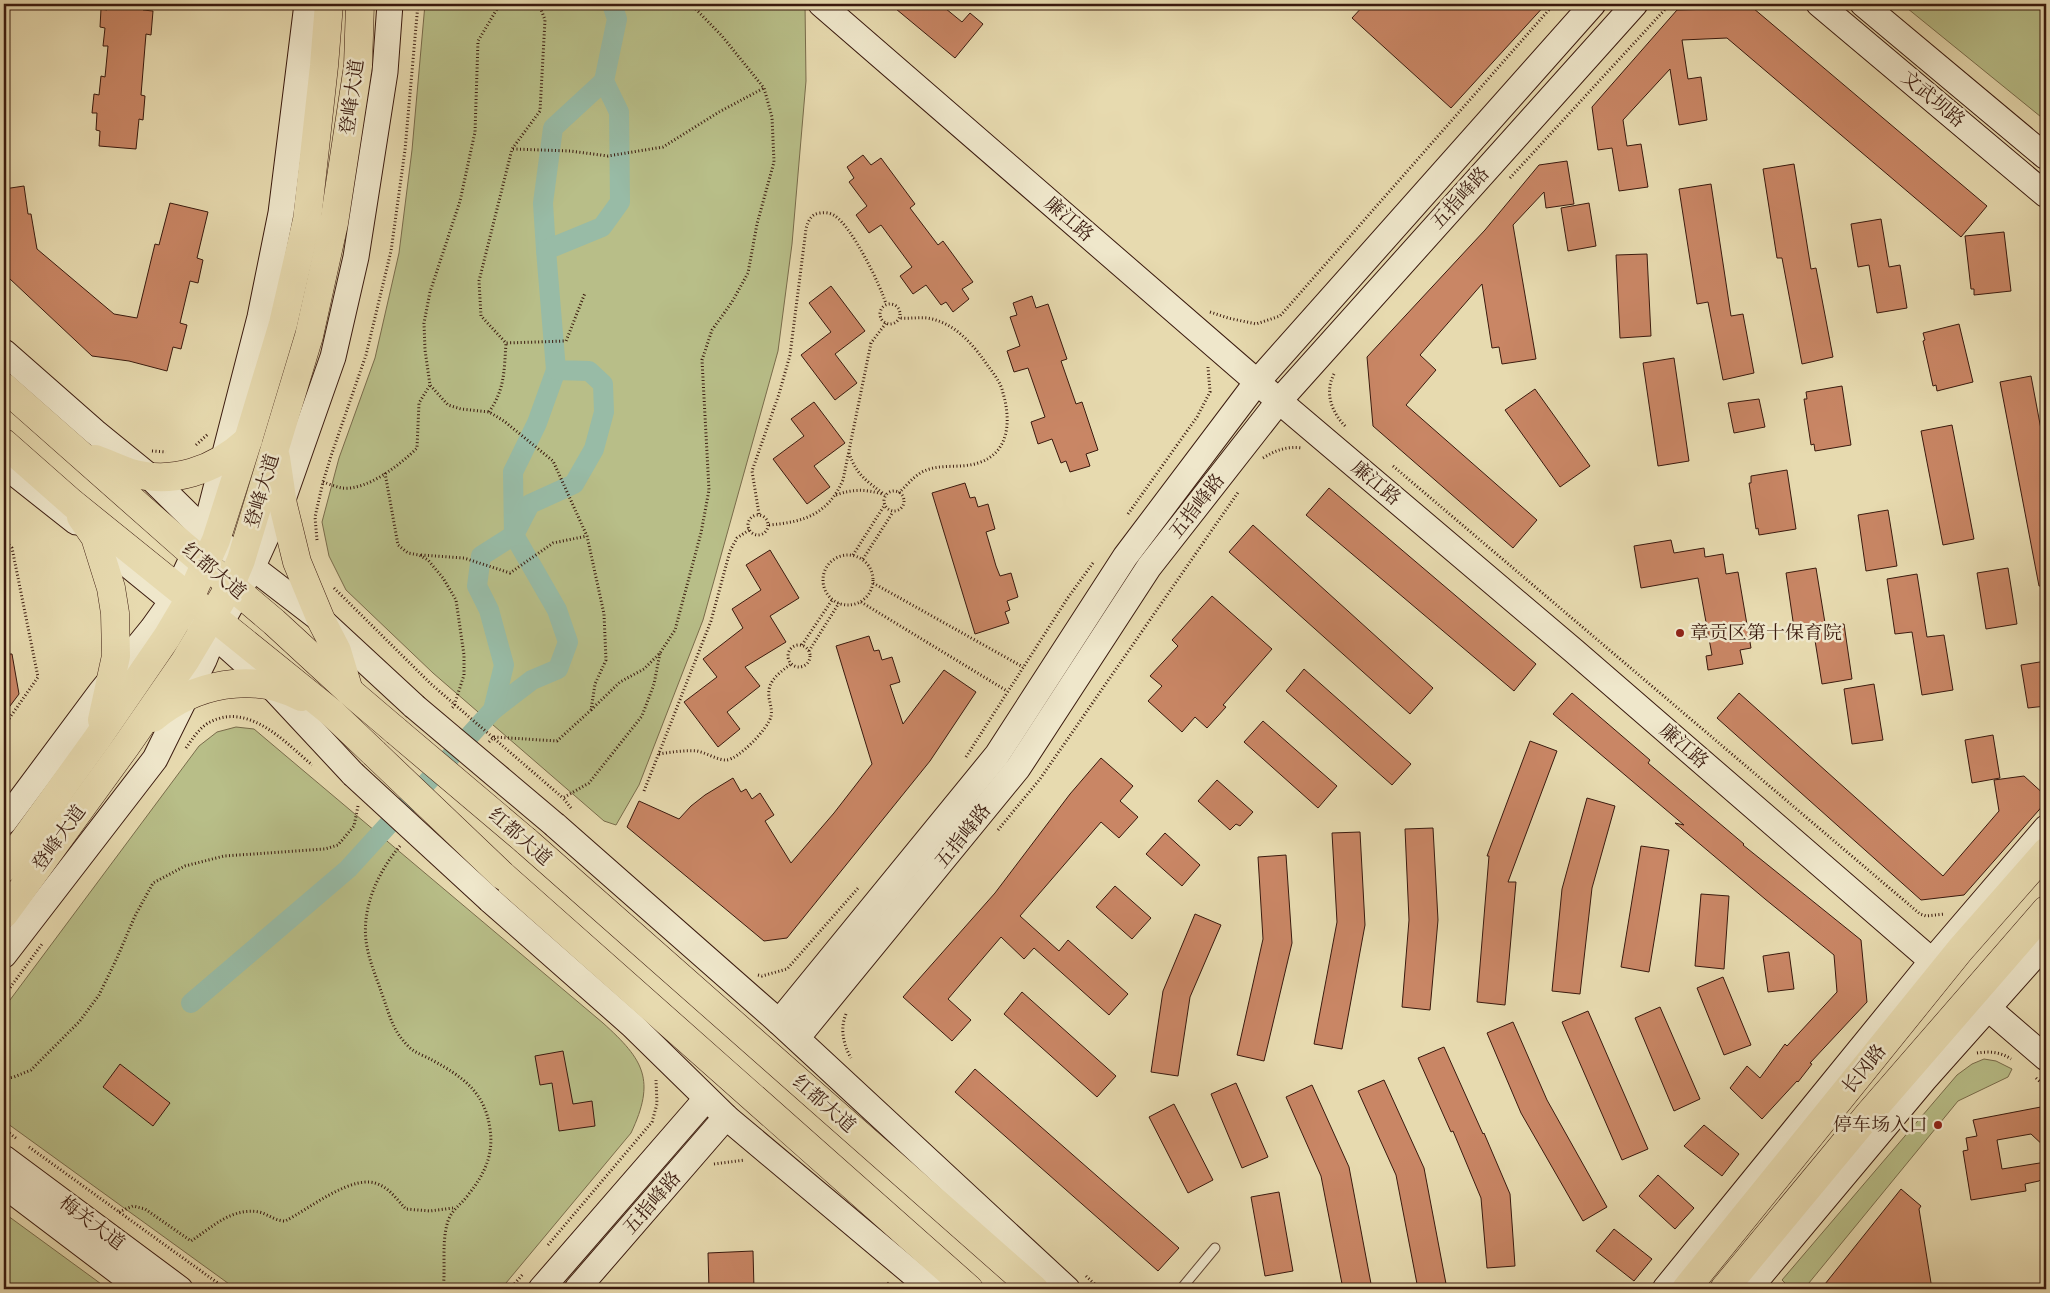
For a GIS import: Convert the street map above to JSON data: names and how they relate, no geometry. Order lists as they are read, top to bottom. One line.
{"streets":{"main road":["登峰大道","红都大道","长冈路"],"street":["文武坝路","五指峰路","廉江路","梅关大道"]},"crossings":[["登峰大道","红都大道"],["五指峰路","廉江路"]],"places":["章贡区第十保育院","停车场入口"]}
